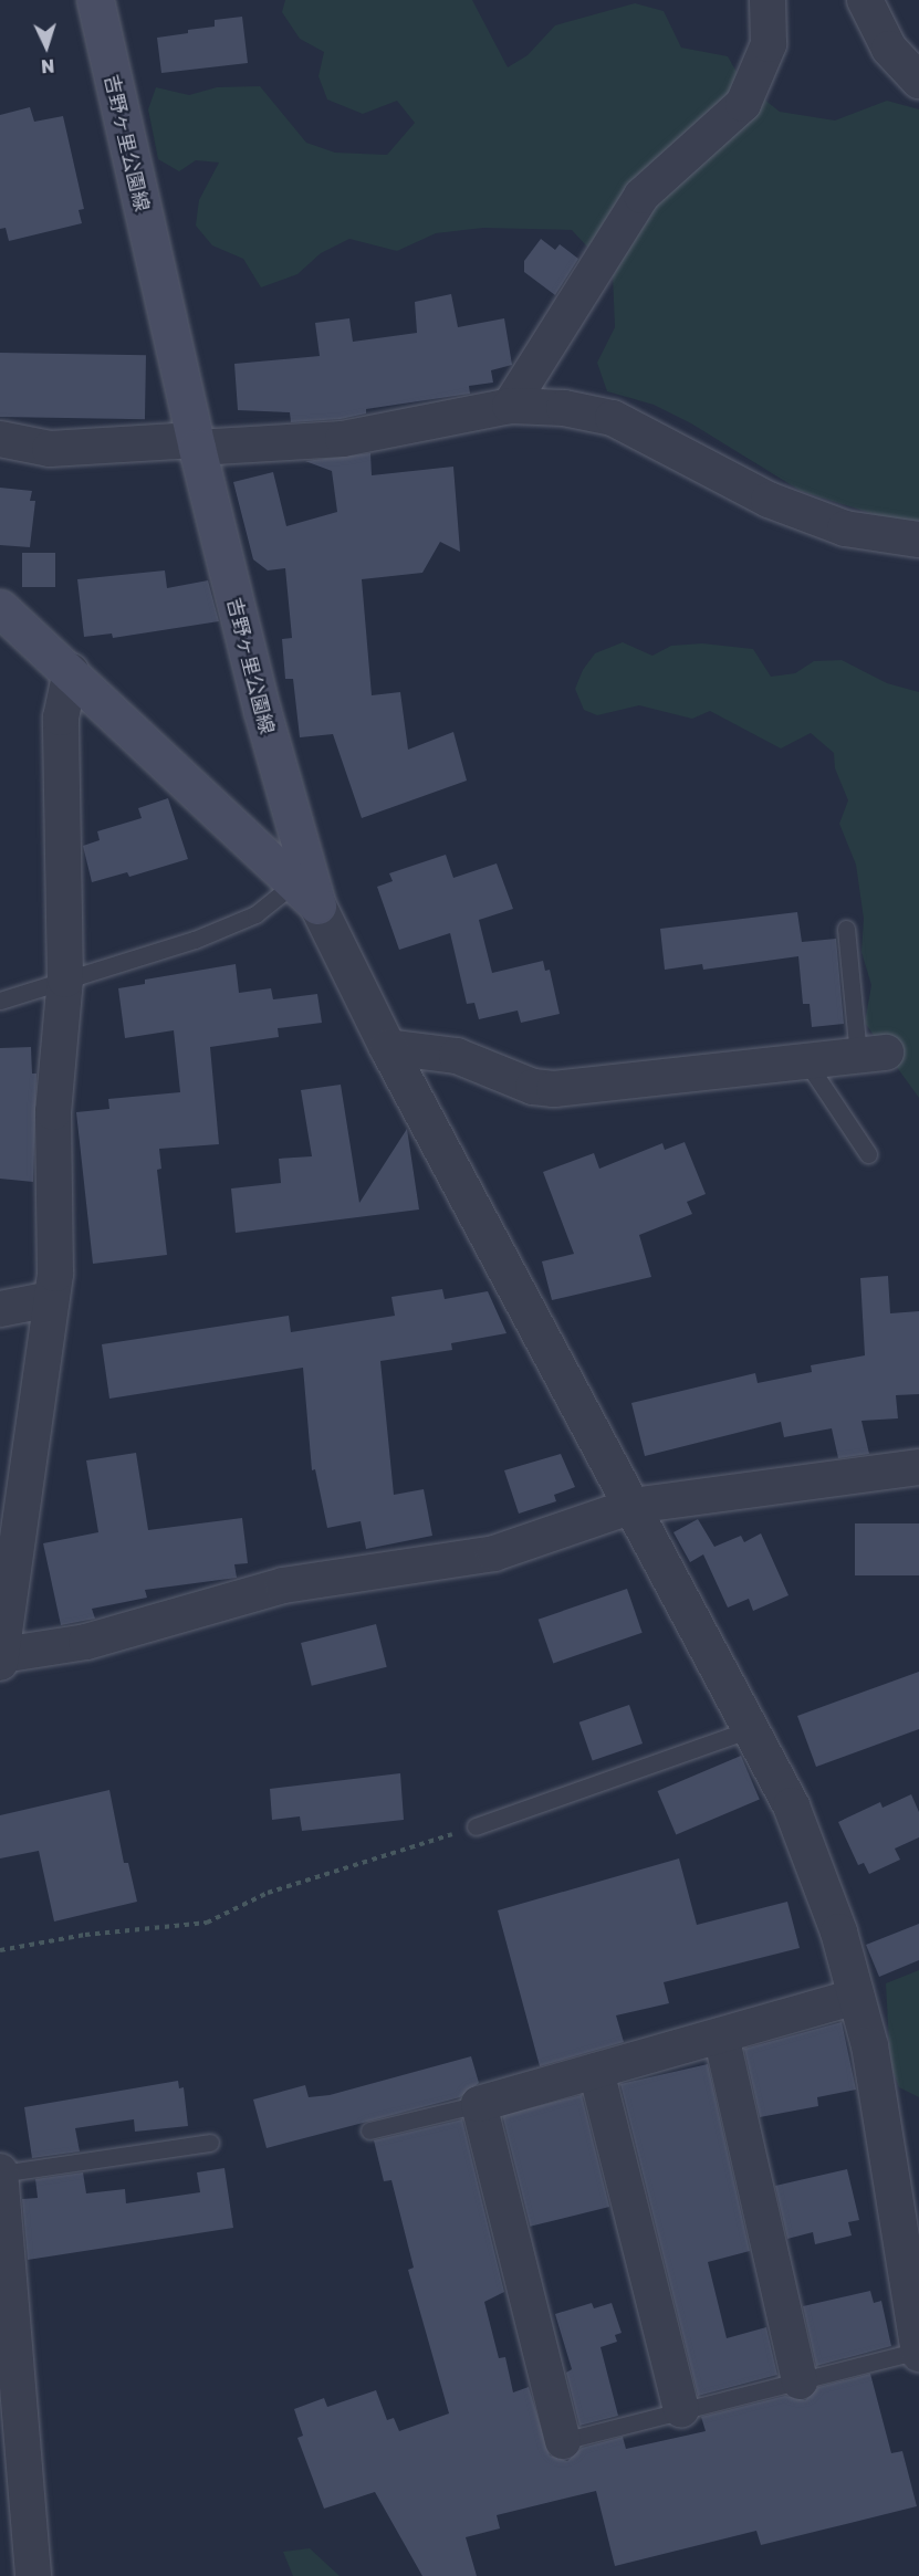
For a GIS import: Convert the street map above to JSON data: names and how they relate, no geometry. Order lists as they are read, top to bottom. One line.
{"streets":{"main road":["吉野ヶ里公園線"]},"north":"bottom"}
